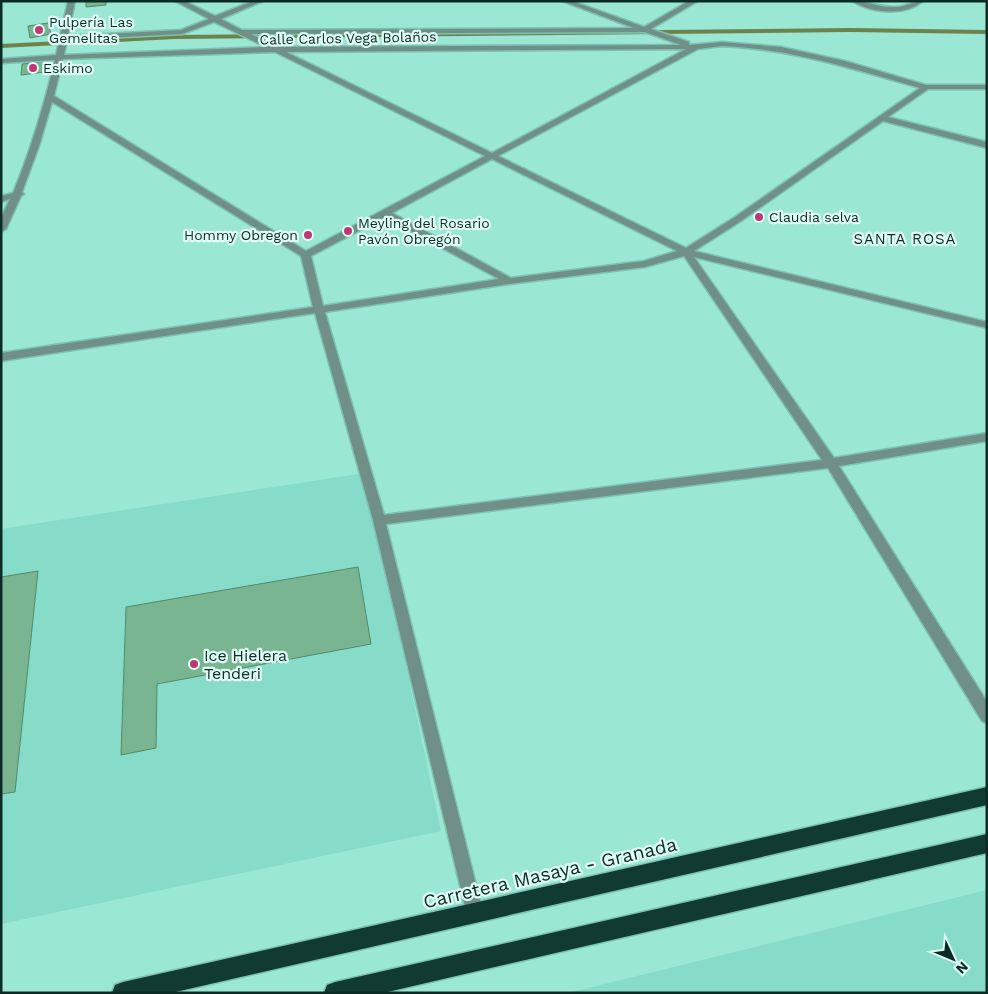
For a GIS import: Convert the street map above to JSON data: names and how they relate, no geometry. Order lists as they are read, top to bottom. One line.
{"streets":{"highway":["Carretera Masaya - Granada"],"street":["Calle Carlos Vega Bolaños"]},"districts":["SANTA ROSA"],"places":["Pulpería Las Gemelitas","Eskimo","Claudia selva","Meyling del Rosario Pavón Obregón","Hommy Obregon","Ice Hielera Tenderi"],"north":"bottom right"}
